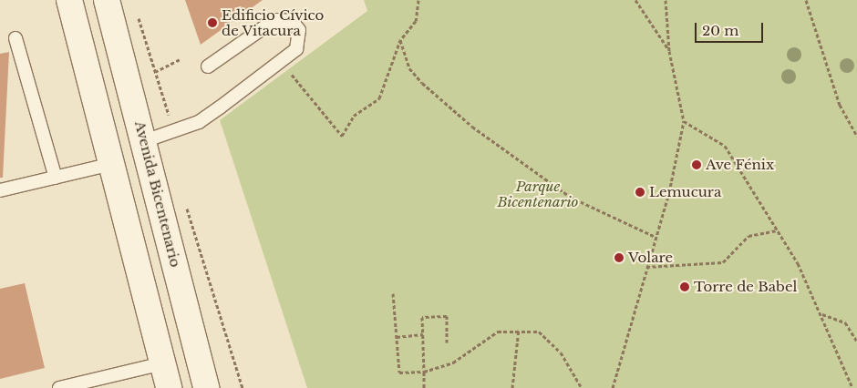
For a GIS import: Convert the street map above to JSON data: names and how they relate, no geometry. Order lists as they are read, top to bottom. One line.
{"streets":{"main road":["Avenida Bicentenario"]},"parks":["Parque Bicentenario"],"places":["Edificio Cívico de Vitacura","Ave Fénix","Lemucura","Volare","Torre de Babel"],"scale_bar":"20 m"}
